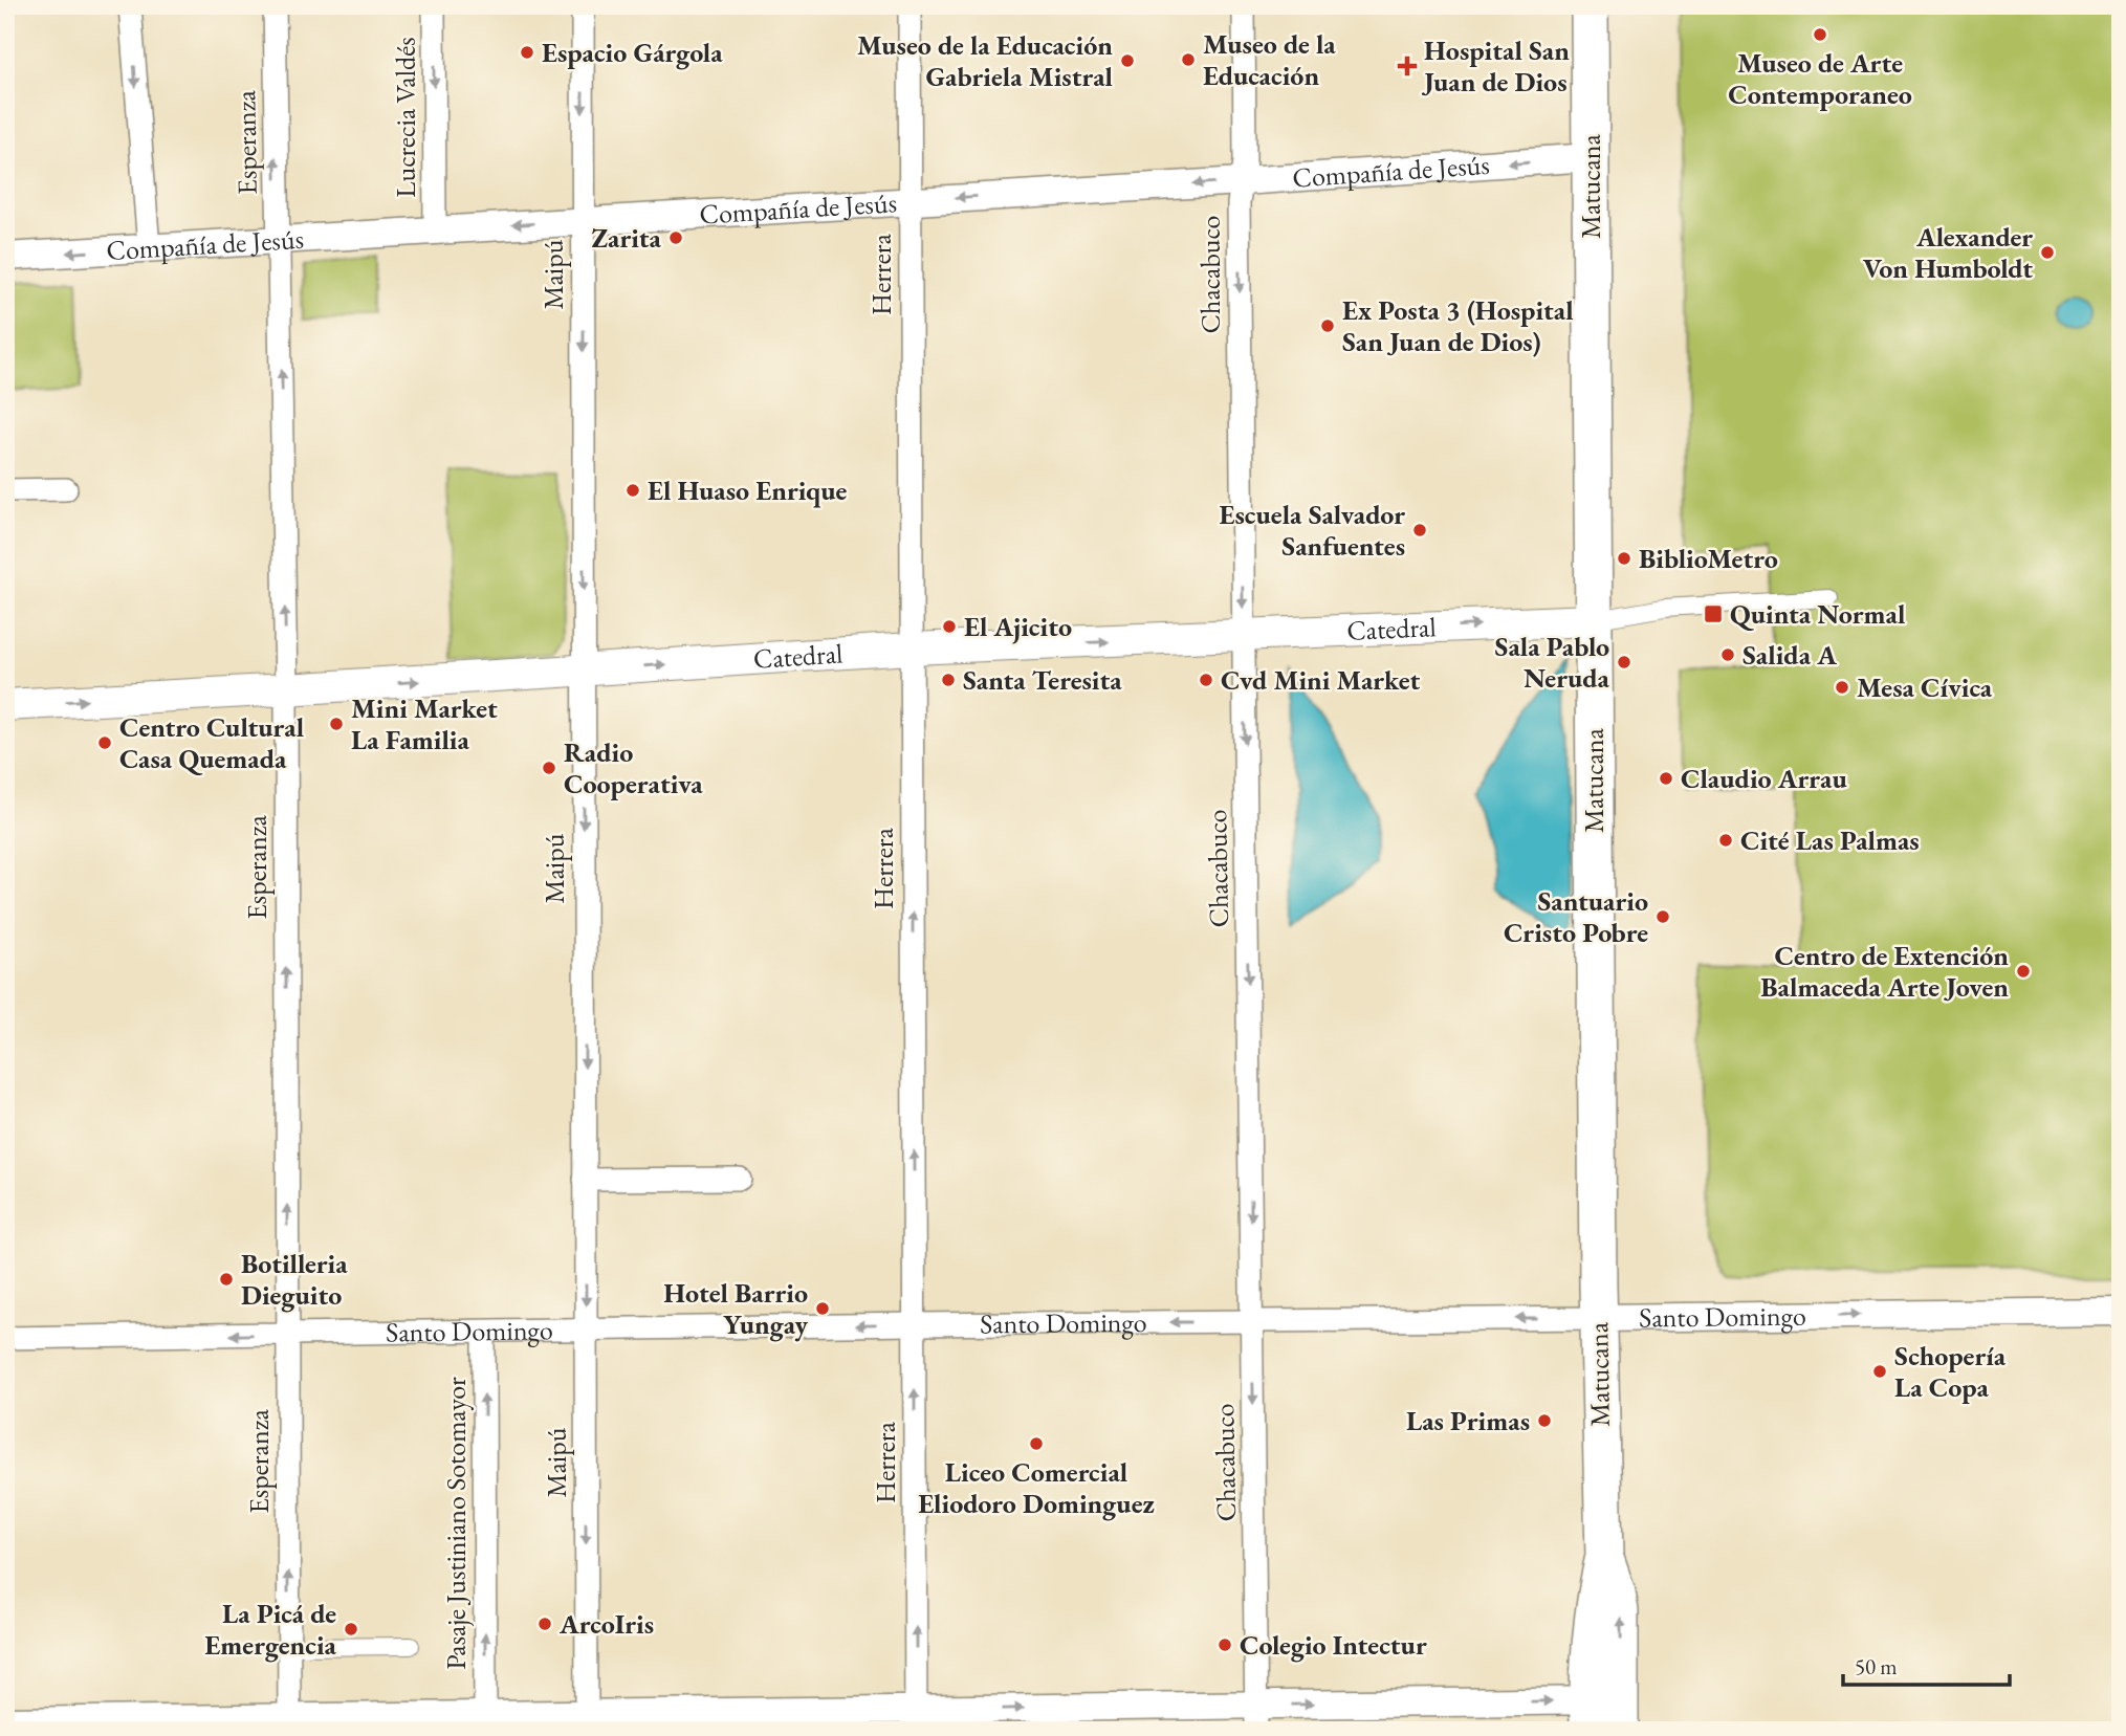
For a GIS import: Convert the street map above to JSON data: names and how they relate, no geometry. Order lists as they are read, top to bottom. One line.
{"streets":{"main road":["Matucana","Catedral"],"street":["Lucrecia Valdés","Esperanza","Compañía de Jesús","Maipú","Herrera","Chacabuco","Santo Domingo","Pasaje Justiniano Sotomayor"]},"crossings":[["Lucrecia Valdés","Compañía de Jesús"],["Esperanza","Compañía de Jesús"],["Esperanza","Catedral"],["Esperanza","Santo Domingo"],["Compañía de Jesús","Matucana"],["Compañía de Jesús","Maipú"],["Compañía de Jesús","Herrera"],["Compañía de Jesús","Chacabuco"],["Matucana","Catedral"],["Matucana","Santo Domingo"],["Maipú","Catedral"],["Maipú","Santo Domingo"],["Herrera","Catedral"],["Herrera","Santo Domingo"],["Chacabuco","Catedral"],["Chacabuco","Santo Domingo"],["Santo Domingo","Pasaje Justiniano Sotomayor"]],"one_way":["Lucrecia Valdés","Esperanza","Compañía de Jesús","Maipú","Herrera","Chacabuco","Catedral","Pasaje Justiniano Sotomayor"],"places":{"other":["Museo de Arte Contemporaneo","Espacio Gárgola","Museo de la Educación","Museo de la Educación Gabriela Mistral","Zarita","Alexander Von Humboldt","Ex Posta 3 (Hospital San Juan de Dios)","El Huaso Enrique","Escuela Salvador Sanfuentes","BiblioMetro","El Ajicito","Salida A","Sala Pablo Neruda","Santa Teresita","Cvd Mini Market","Mesa Cívica","Mini Market La Familia","Centro Cultural Casa Quemada","Radio Cooperativa","Claudio Arrau","Cité Las Palmas","Santuario Cristo Pobre","Centro de Extención Balmaceda Arte Joven","Botilleria Dieguito","Hotel Barrio Yungay","Schopería La Copa","Las Primas","Liceo Comercial Eliodoro Dominguez","ArcoIris","La Picá de Emergencia","Colegio Intectur"],"health":["Hospital San Juan de Dios"],"transit":["Quinta Normal"]},"scale_bar":"50 m"}
